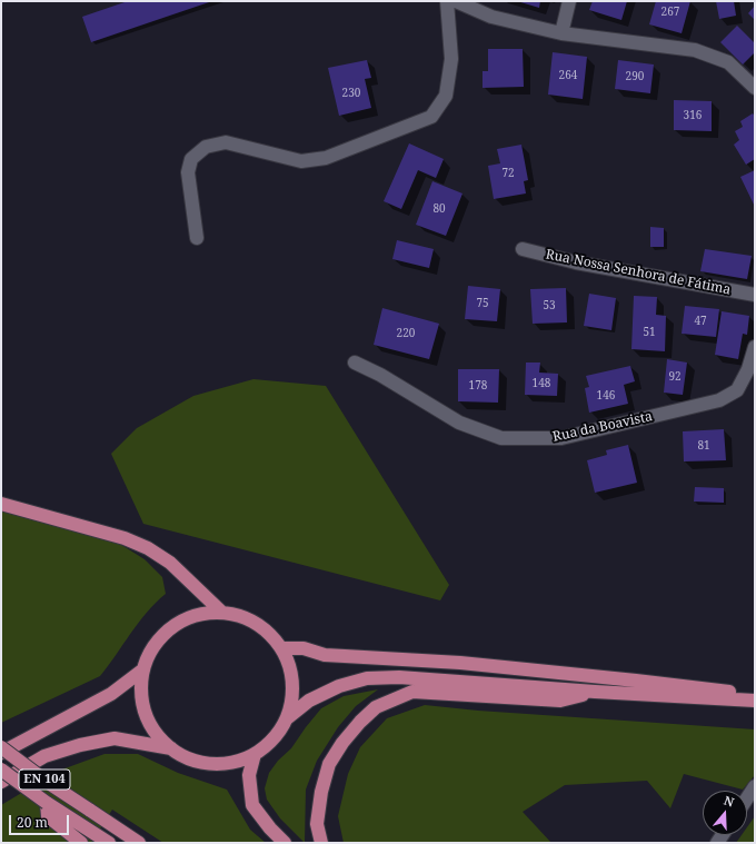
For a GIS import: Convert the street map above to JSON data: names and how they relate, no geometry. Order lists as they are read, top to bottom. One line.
{"streets":{"main road":["EN 104"],"street":["Rua Nossa Senhora de Fátima","Rua da Boavista"]},"house_numbers":["267","264","290","230","316","72","80","75","53","47","51","220","92","148","178","146","81"],"scale_bar":"20 m","north":"top"}
